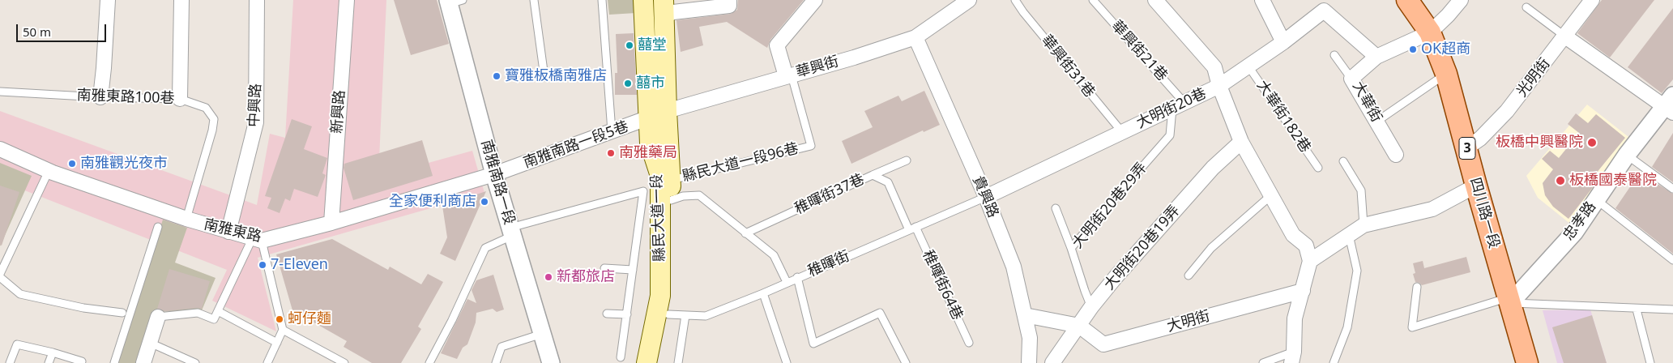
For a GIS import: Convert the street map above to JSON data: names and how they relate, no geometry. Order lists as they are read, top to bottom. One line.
{"streets":{"main road":["3","四川路一段","縣民大道一段"],"street":["華興街","光明街","大華街","中興路","大明街20巷","新興路","南雅南路一段5巷","南雅南路一段","貴興路","忠孝路","南雅東路","大明街20巷19弄","大明街"],"lane":["華興街21巷","華興街31巷","南雅東路100巷","大華街182巷","縣民大道一段96巷","稚暉街37巷","大明街20巷29弄","稚暉街","稚暉街64巷"]},"crossings":[["華興街21巷","大明街20巷"],["華興街21巷","大明街20巷29弄"],["華興街31巷","大明街20巷"],["華興街","南雅南路一段5巷"],["華興街","縣民大道一段96巷"],["華興街","貴興路"],["華興街","縣民大道一段"],["光明街","四川路一段"],["南雅東路100巷","南雅東路"],["大華街","四川路一段"],["中興路","南雅東路"],["大明街20巷","貴興路"],["大明街20巷","大明街20巷29弄"],["大明街20巷","大明街20巷19弄"],["大明街20巷","稚暉街"],["新興路","南雅東路"],["南雅南路一段5巷","南雅南路一段"],["南雅南路一段5巷","縣民大道一段"],["南雅南路一段5巷","南雅東路"],["縣民大道一段96巷","縣民大道一段"],["南雅南路一段","南雅東路"],["稚暉街37巷","稚暉街"],["稚暉街37巷","稚暉街64巷"],["貴興路","稚暉街"],["大明街20巷29弄","大明街20巷19弄"],["四川路一段","忠孝路"],["縣民大道一段","稚暉街"],["大明街20巷19弄","大明街"],["稚暉街","稚暉街64巷"]],"places":["囍堂","OK超商","寶雅板橋南雅店","囍市","板橋中興醫院","南雅藥局","南雅觀光夜市","板橋國泰醫院","全家便利商店","7-Eleven","新都旅店","蚵仔麵"],"scale_bar":"50 m"}
